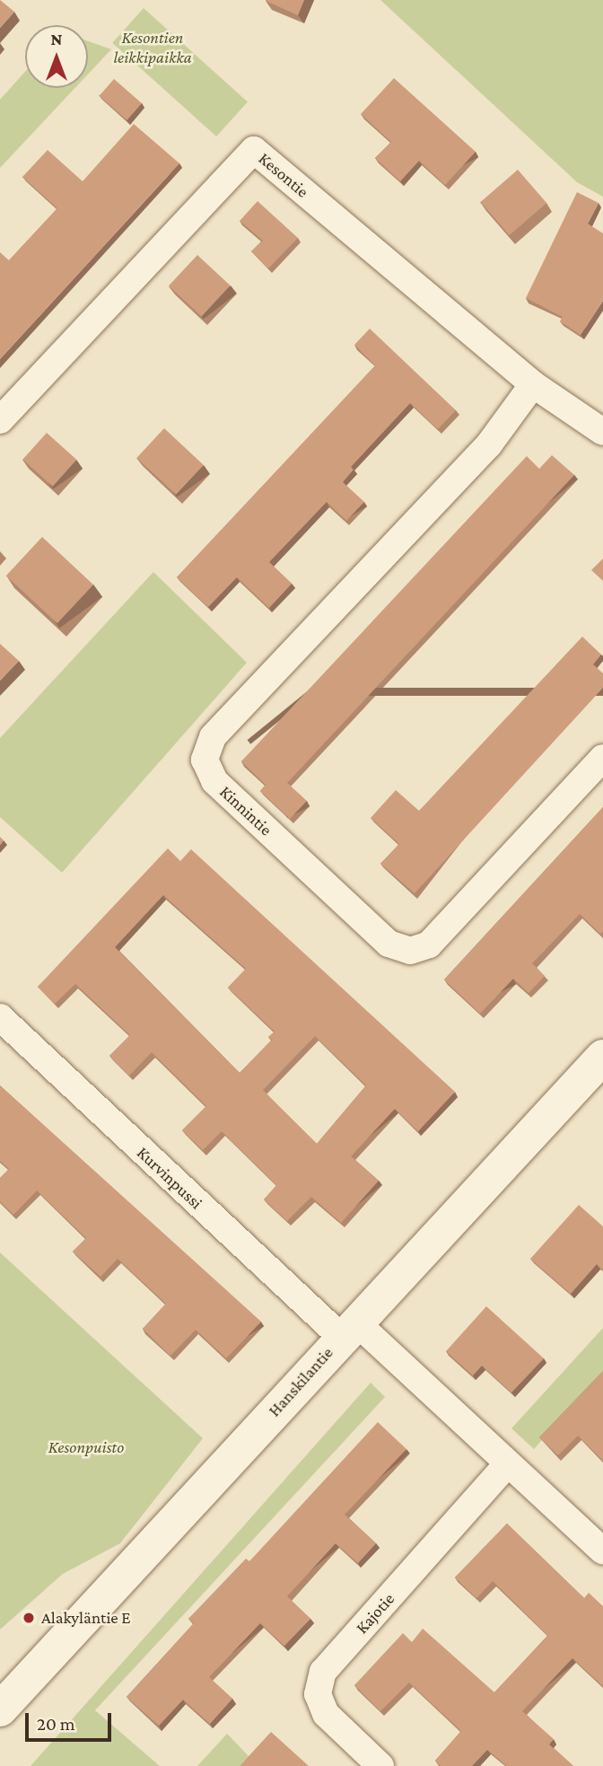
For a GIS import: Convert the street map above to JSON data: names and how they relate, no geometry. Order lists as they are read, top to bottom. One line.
{"streets":{"street":["Kesontie","Kinnintie","Kurvinpussi","Hanskilantie","Kajotie"]},"crossings":[["Kesontie","Kinnintie"],["Kurvinpussi","Hanskilantie"]],"parks":["Kesontien leikkipaikka","Kesonpuisto"],"places":["Alakyläntie E"],"scale_bar":"20 m","north":"top"}
